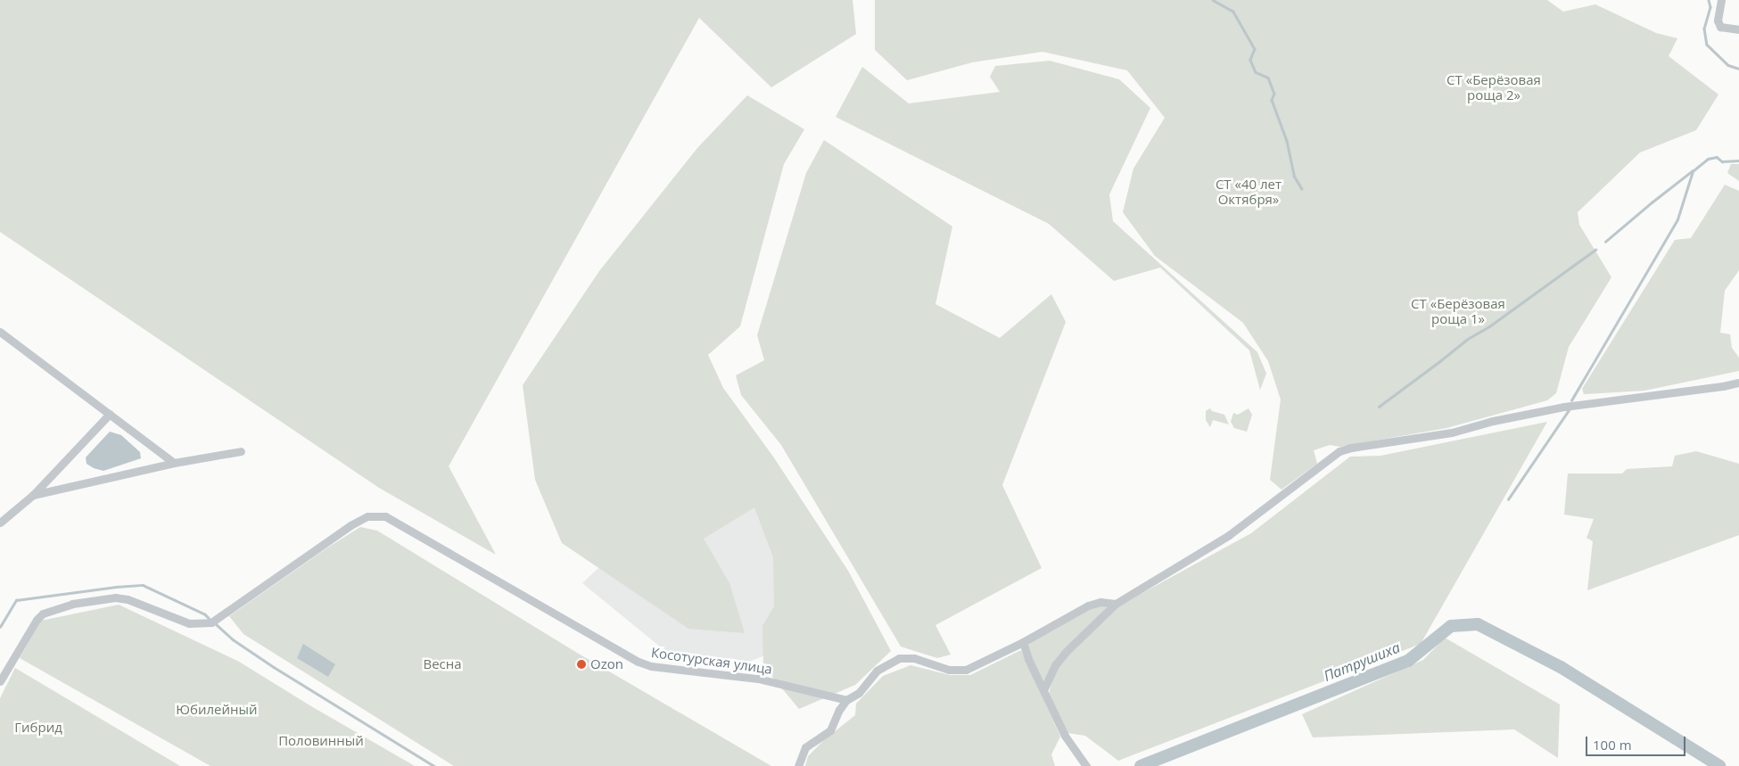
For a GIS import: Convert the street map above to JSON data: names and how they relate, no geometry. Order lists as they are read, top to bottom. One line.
{"streets":{"street":["Косотурская улица"]},"water":["Патрушиха"],"parks":["СТ «Берёзовая роща 2»","СТ «40 лет Октября»","СТ «Берёзовая роща 1»","Весна","Юбилейный","Гибрид","Половинный"],"places":["Ozon"],"scale_bar":"100 m"}
